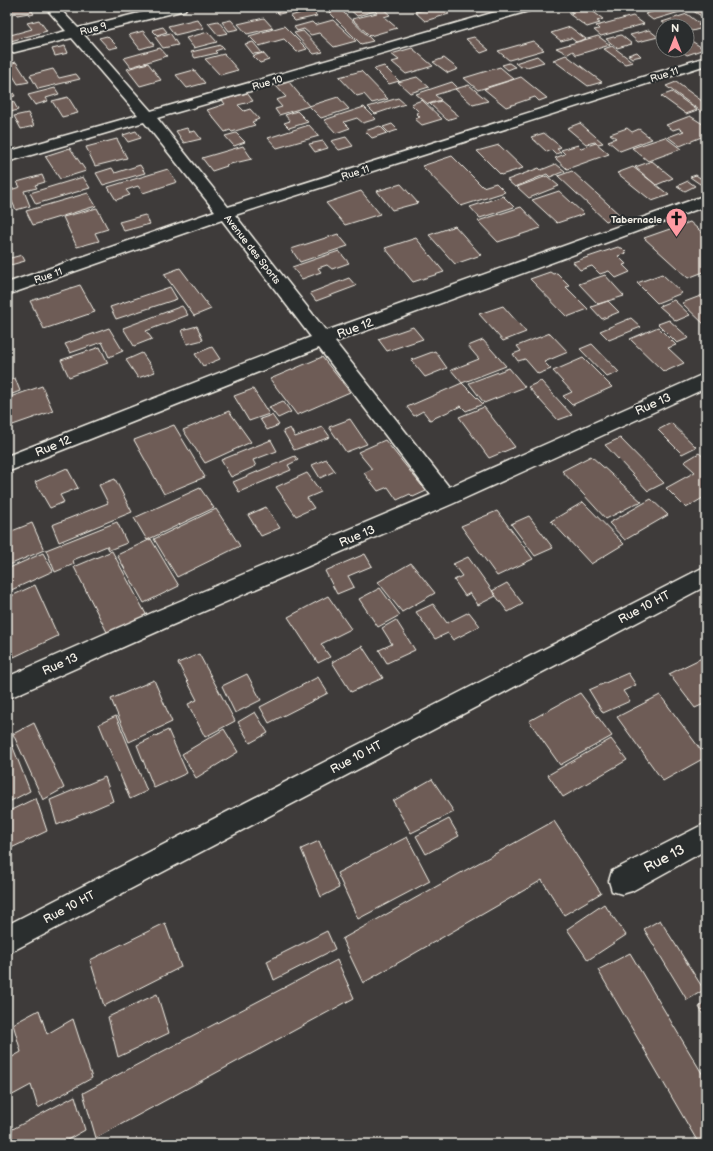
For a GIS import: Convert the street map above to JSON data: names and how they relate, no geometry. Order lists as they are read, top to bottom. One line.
{"streets":{"street":["Rue 9","Rue 11","Rue 10","Avenue des Sports","Rue 12","Rue 13","Rue 10 HT"]},"crossings":[["Rue 9","Avenue des Sports"],["Rue 11","Avenue des Sports"],["Rue 10","Avenue des Sports"],["Avenue des Sports","Rue 12"],["Avenue des Sports","Rue 13"]],"places":{"church":["Tabernacle"]},"north":"top"}
